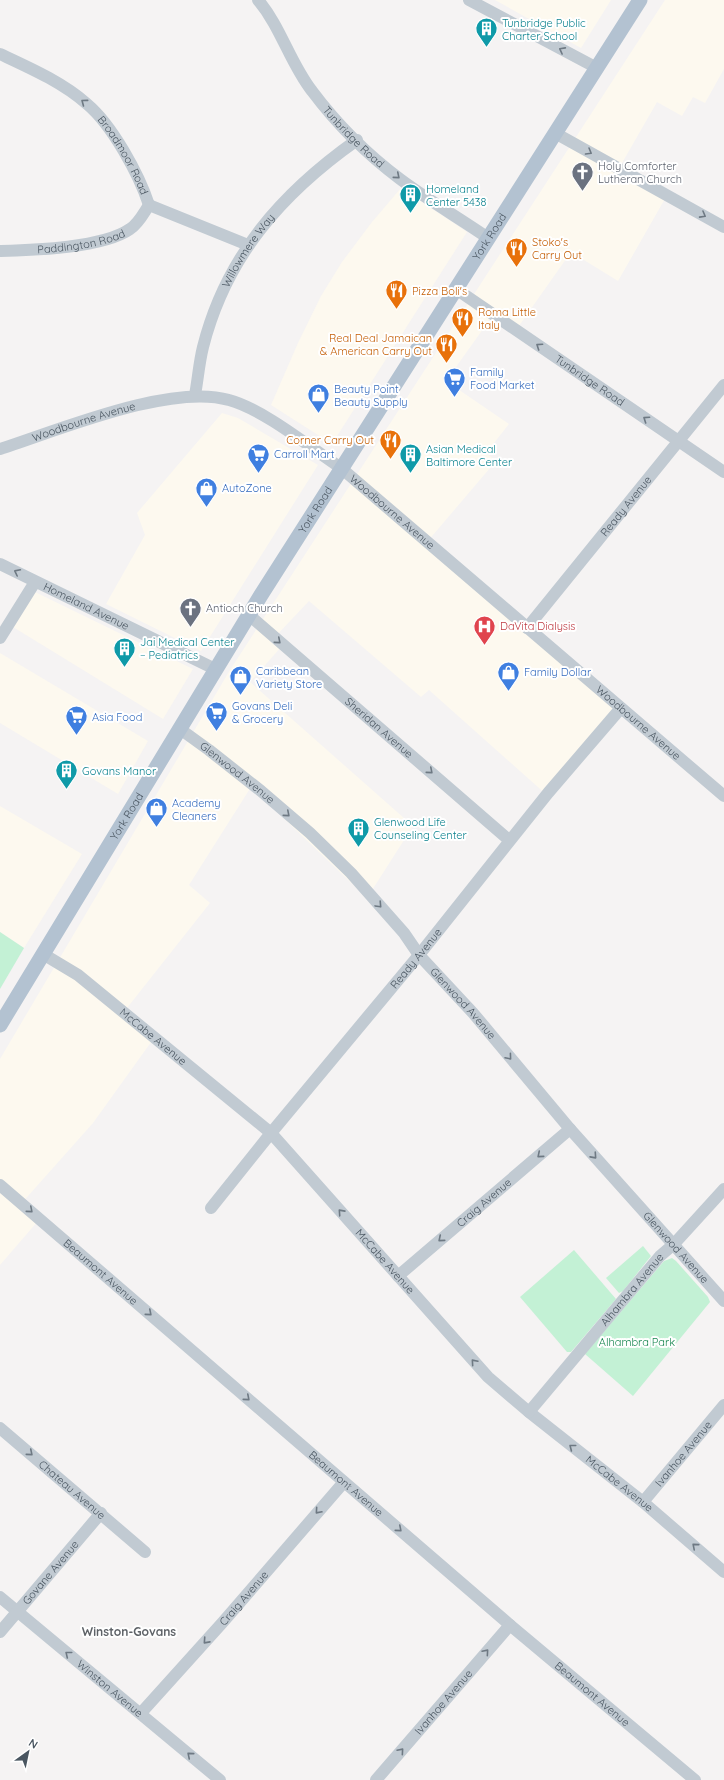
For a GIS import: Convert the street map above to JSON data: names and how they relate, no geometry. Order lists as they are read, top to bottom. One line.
{"streets":{"main road":["York Road"],"street":["Tunbridge Road","Broadmoor Road","Paddington Road","Willowmere Way","Woodbourne Avenue","Ready Avenue","Homeland Avenue","Sheridan Avenue","Glenwood Avenue","McCabe Avenue","Craig Avenue","Beaumont Avenue","Alhambra Avenue","Ivanhoe Avenue","Chateau Avenue","Govane Avenue","Winston Avenue"]},"crossings":[["Tunbridge Road","York Road"],["Tunbridge Road","Willowmere Way"],["Tunbridge Road","Ready Avenue"],["Broadmoor Road","Paddington Road"],["Broadmoor Road","Willowmere Way"],["York Road","Woodbourne Avenue"],["York Road","Homeland Avenue"],["York Road","Sheridan Avenue"],["York Road","Glenwood Avenue"],["York Road","McCabe Avenue"],["Willowmere Way","Woodbourne Avenue"],["Woodbourne Avenue","Ready Avenue"],["Ready Avenue","Sheridan Avenue"],["Ready Avenue","Glenwood Avenue"],["Ready Avenue","McCabe Avenue"],["Glenwood Avenue","Craig Avenue"],["Glenwood Avenue","Alhambra Avenue"],["McCabe Avenue","Craig Avenue"],["McCabe Avenue","Alhambra Avenue"],["McCabe Avenue","Ivanhoe Avenue"],["Craig Avenue","Beaumont Avenue"],["Craig Avenue","Winston Avenue"],["Beaumont Avenue","Ivanhoe Avenue"],["Chateau Avenue","Govane Avenue"],["Govane Avenue","Winston Avenue"]],"one_way":["Broadmoor Road","Sheridan Avenue","Glenwood Avenue","McCabe Avenue","Craig Avenue","Beaumont Avenue","Ivanhoe Avenue","Chateau Avenue","Winston Avenue"],"districts":["Winston-Govans"],"parks":["Alhambra Park"],"places":{"building":["Tunbridge Public Charter School","Homeland Center 5438","Asian Medical Baltimore Center","Jai Medical Center – Pediatrics","Govans Manor","Glenwood Life Counseling Center"],"church":["Holy Comforter Lutheran Church","Antioch Church"],"restaurant":["Stoko's Carry Out","Pizza Boli's","Roma Little Italy","Real Deal Jamaican & American Carry Out","Corner Carry Out"],"supermarket":["Family Food Market","Carroll Mart","Govans Deli & Grocery","Asia Food"],"shop":["Beauty Point Beauty Supply","AutoZone","Family Dollar","Caribbean Variety Store","Academy Cleaners"],"hospital":["DaVita Dialysis"]},"north":"top right"}
